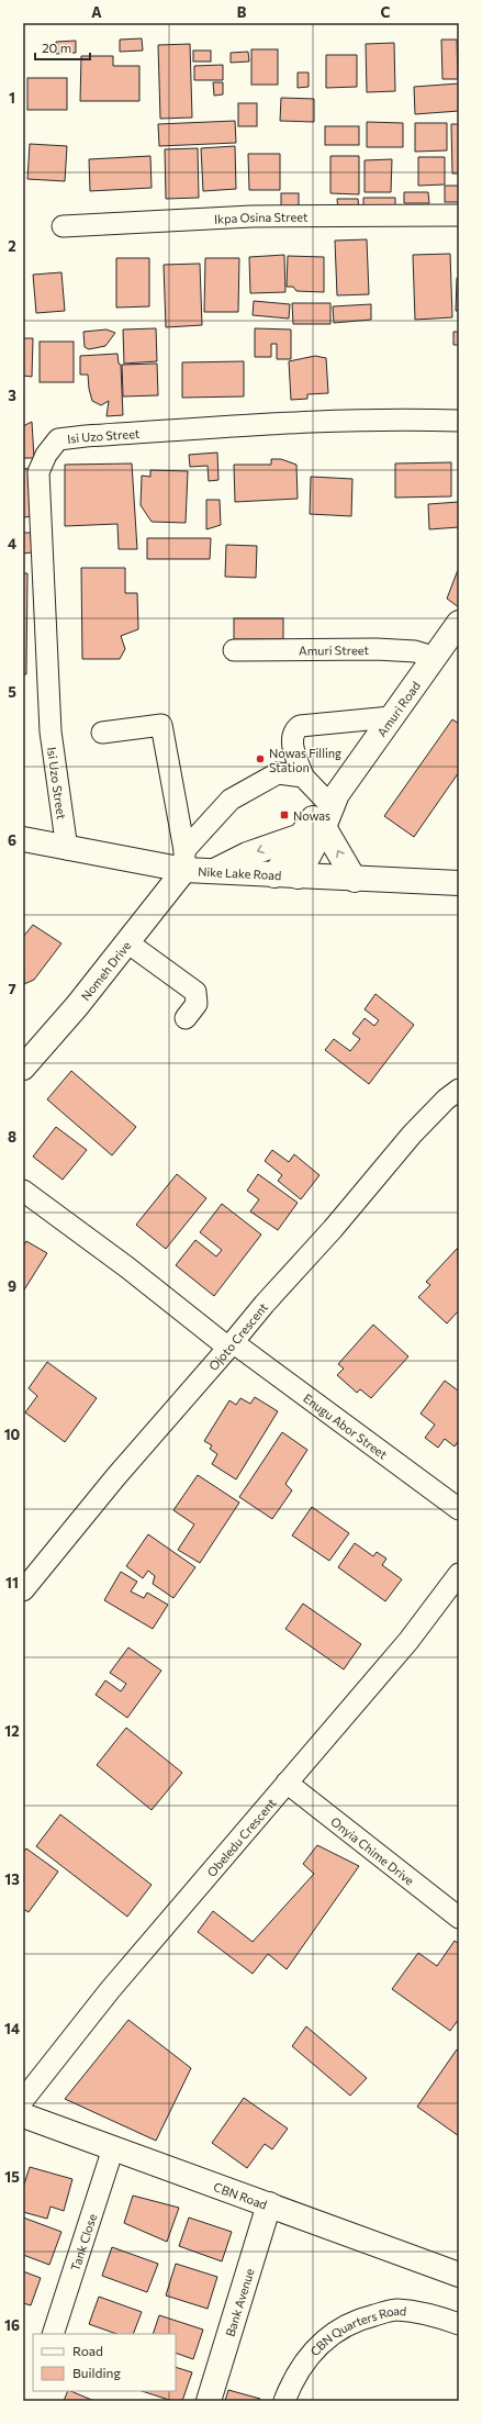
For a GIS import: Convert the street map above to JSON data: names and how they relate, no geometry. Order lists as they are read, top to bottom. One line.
{"streets":{"main road":["Amuri Road","Nike Lake Road","Nomeh Drive","CBN Road","Bank Avenue"],"street":["Ikpa Osina Street","Isi Uzo Street","Amuri Street","Ojoto Crescent","Enugu Abor Street","Obeledu Crescent","Onyia Chime Drive","Tank Close","CBN Quarters Road"]},"crossings":[["Isi Uzo Street","Nike Lake Road"],["Amuri Street","Amuri Road"],["Amuri Road","Nike Lake Road"],["Nike Lake Road","Nomeh Drive"],["Ojoto Crescent","Enugu Abor Street"],["Obeledu Crescent","Onyia Chime Drive"],["CBN Road","Tank Close"],["CBN Road","Bank Avenue"]],"places":{"other":["Nowas Filling Station"],"transit":["Nowas"]},"legend":["Road","Building"],"scale_bar":"20 m","grid":{"columns":["A","B","C"],"rows":["1","2","3","4","5","6","7","8","9","10","11","12","13","14","15","16"]}}
